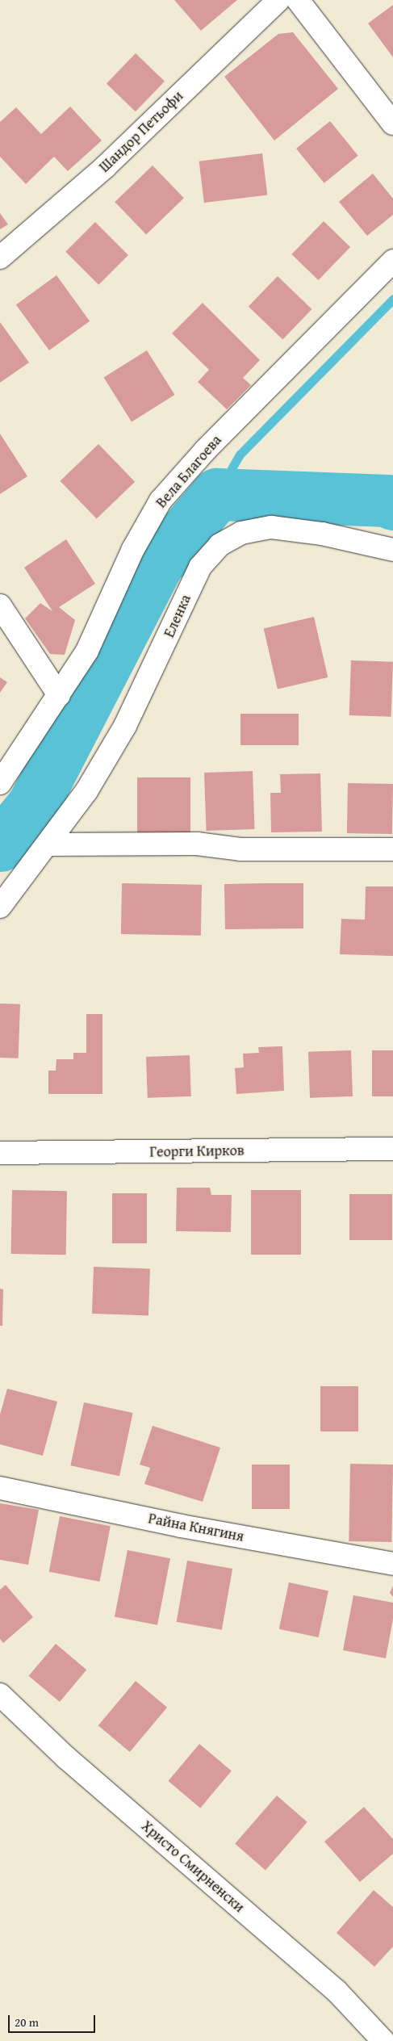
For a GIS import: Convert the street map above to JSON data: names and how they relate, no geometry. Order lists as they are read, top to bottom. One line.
{"streets":{"street":["Шандор Петьофи","Вела Благоева","Еленка","Георги Кирков","Райна Княгиня","Христо Смирненски"]},"scale_bar":"20 m"}
